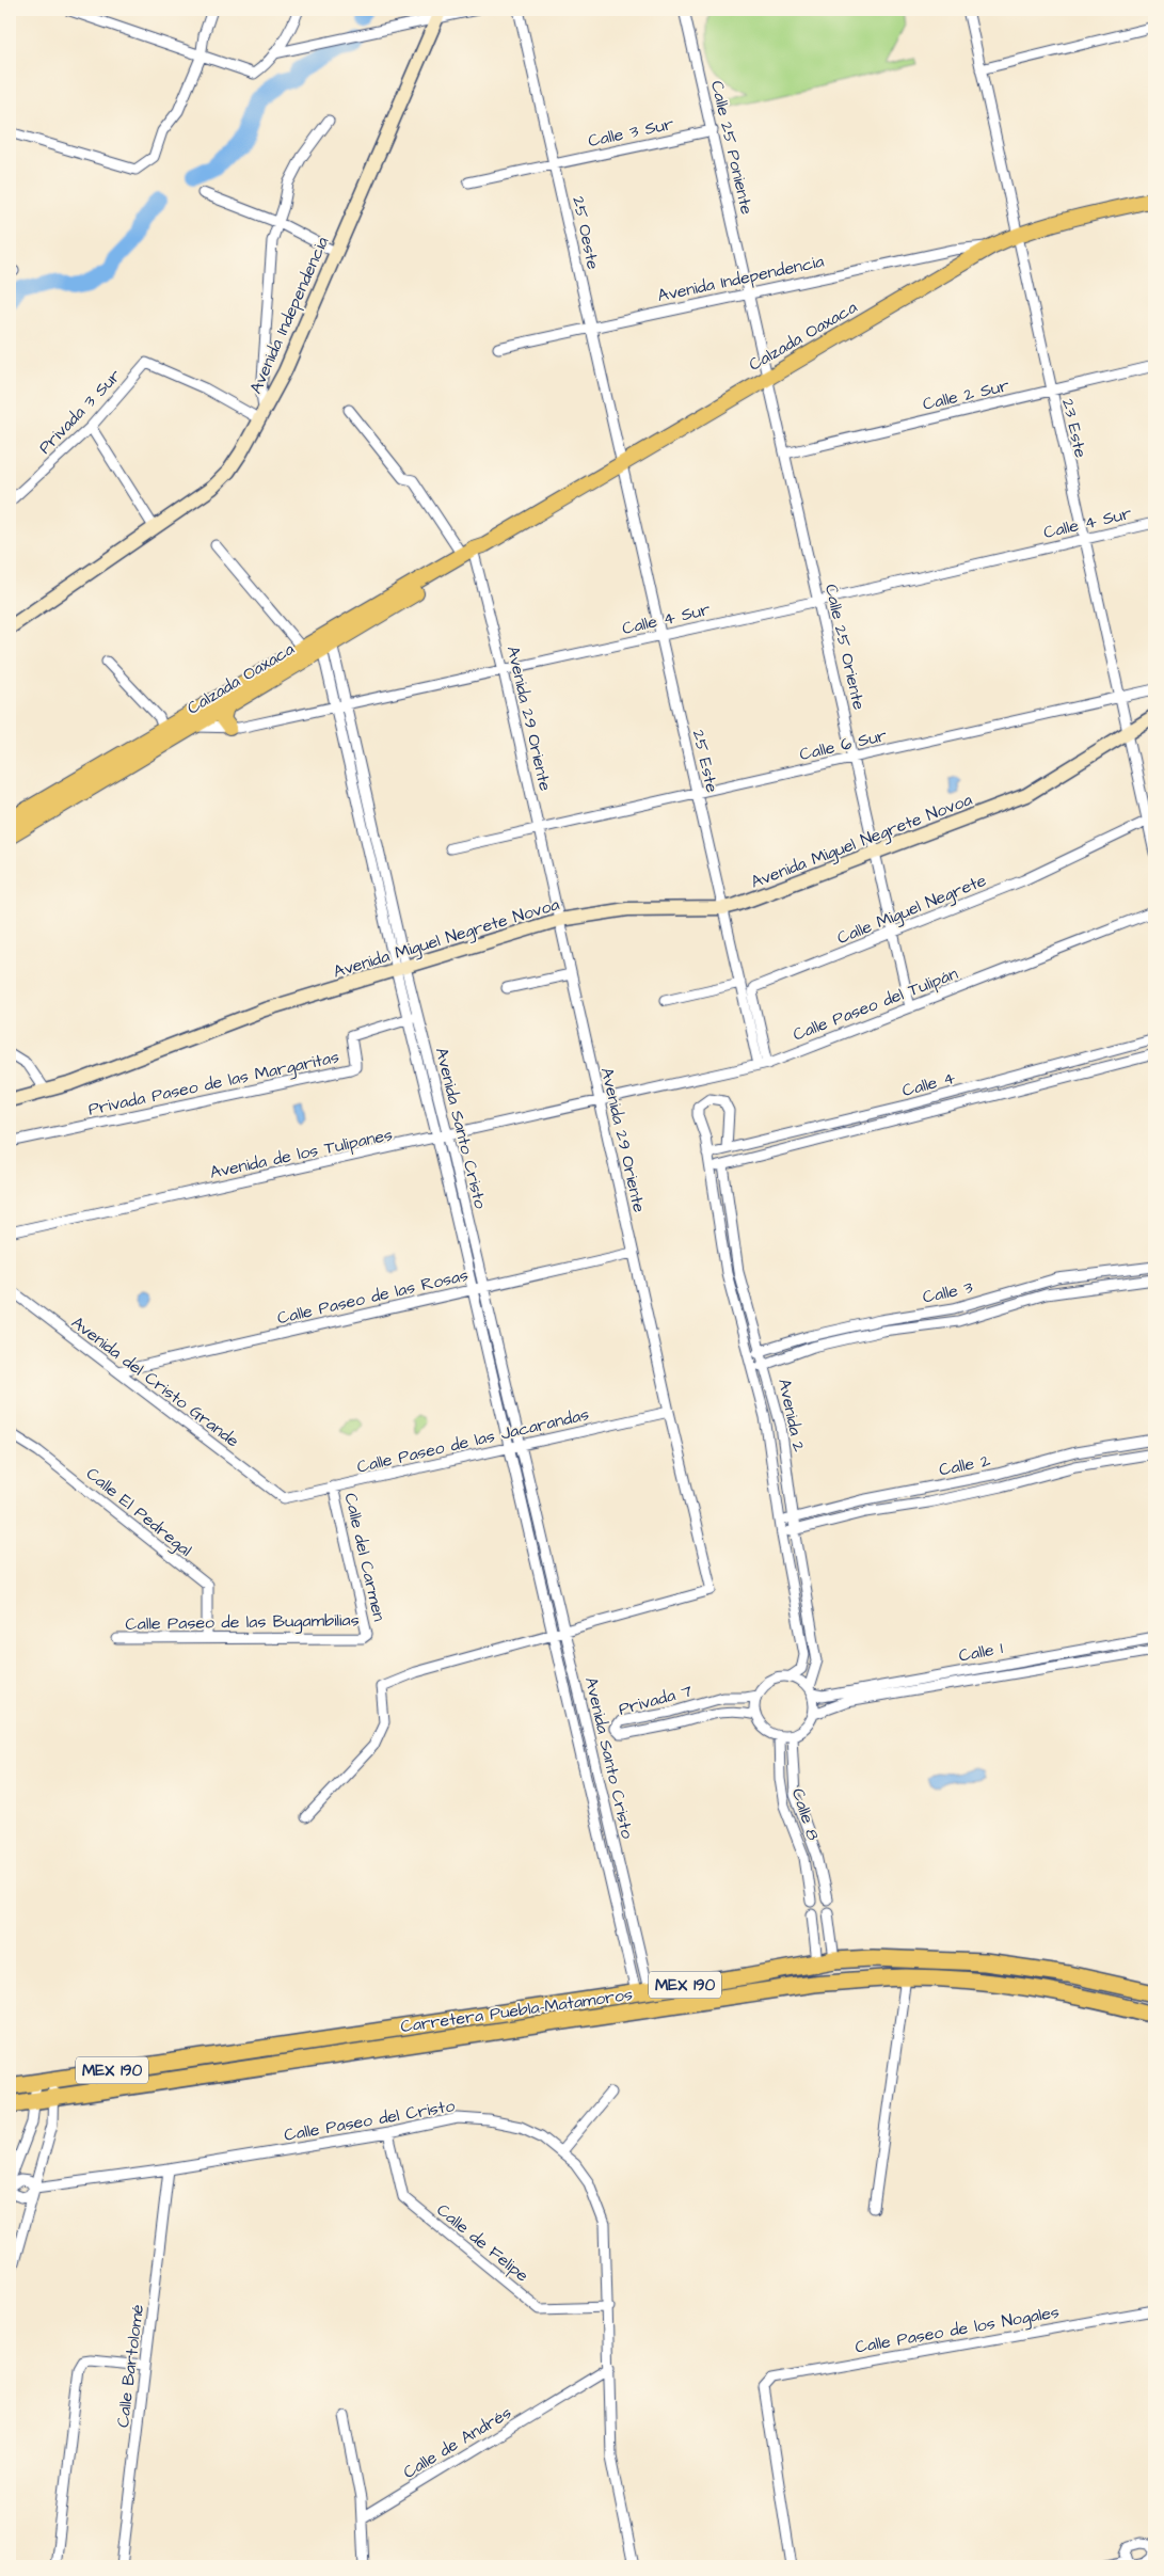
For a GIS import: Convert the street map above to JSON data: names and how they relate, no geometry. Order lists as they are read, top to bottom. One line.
{"streets":{"highway":["MEX 190","Carretera Puebla-Matamoros"],"main road":["Avenida Independencia","Calzada Oaxaca","Avenida Miguel Negrete Novoa"],"street":["Calle 3 Sur","Calle 25 Poniente","25 Oeste","Calle 2 Sur","Privada 3 Sur","23 Este","Calle 4 Sur","Calle 25 Oriente","Avenida 29 Oriente","Calle 6 Sur","25 Este","Calle Miguel Negrete","Calle Paseo del Tulipán","Privada Paseo de las Margaritas","Calle 4","Avenida Santo Cristo","Avenida de los Tulipanes","Calle 3","Calle Paseo de las Rosas","Avenida del Cristo Grande","Avenida 2","Calle Paseo de las Jacarandas","Calle 2","Calle El Pedregal","Calle del Carmen","Calle Paseo de las Bugambilias","Calle 1","Privada 7","Calle 8","Calle Paseo del Cristo","Calle de Felipe","Calle Paseo de los Nogales","Calle Bartolomé","Calle de Andrés"]},"crossings":[["Calle 3 Sur","Calle 25 Poniente"],["Calle 3 Sur","25 Oeste"],["Calle 25 Poniente","Avenida Independencia"],["Calle 25 Poniente","Calle 25 Oriente"],["25 Oeste","Avenida Independencia"],["25 Oeste","Calzada Oaxaca"],["25 Oeste","25 Este"],["Avenida Independencia","Calzada Oaxaca"],["Avenida Independencia","Privada 3 Sur"],["Avenida Independencia","Calle 25 Oriente"],["Calzada Oaxaca","23 Este"],["Calzada Oaxaca","Calle 4 Sur"],["Calzada Oaxaca","Calle 25 Oriente"],["Calzada Oaxaca","Avenida 29 Oriente"],["Calzada Oaxaca","25 Este"],["Calzada Oaxaca","Avenida Santo Cristo"],["Calle 2 Sur","23 Este"],["Calle 2 Sur","Calle 25 Oriente"],["23 Este","Calle 4 Sur"],["23 Este","Calle 6 Sur"],["23 Este","Avenida Miguel Negrete Novoa"],["23 Este","Calle Miguel Negrete"],["Calle 4 Sur","Calle 25 Oriente"],["Calle 4 Sur","Avenida 29 Oriente"],["Calle 4 Sur","25 Este"],["Calle 4 Sur","Avenida Santo Cristo"],["Calle 25 Oriente","Calle 6 Sur"],["Calle 25 Oriente","Avenida Miguel Negrete Novoa"],["Calle 25 Oriente","Calle Miguel Negrete"],["Calle 25 Oriente","Calle Paseo del Tulipán"],["Avenida 29 Oriente","Calle 6 Sur"],["Avenida 29 Oriente","Avenida Miguel Negrete Novoa"],["Avenida 29 Oriente","Calle Paseo del Tulipán"],["Avenida 29 Oriente","Avenida Santo Cristo"],["Avenida 29 Oriente","Avenida de los Tulipanes"],["Avenida 29 Oriente","Calle Paseo de las Rosas"],["Avenida 29 Oriente","Calle Paseo de las Jacarandas"],["Calle 6 Sur","25 Este"],["25 Este","Avenida Miguel Negrete Novoa"],["25 Este","Calle Miguel Negrete"],["25 Este","Calle Paseo del Tulipán"],["Avenida Miguel Negrete Novoa","Avenida Santo Cristo"],["Calle Miguel Negrete","Calle Paseo del Tulipán"],["Calle Paseo del Tulipán","Avenida de los Tulipanes"],["Privada Paseo de las Margaritas","Avenida Santo Cristo"],["Calle 4","Avenida 2"],["Avenida Santo Cristo","Avenida de los Tulipanes"],["Avenida Santo Cristo","Calle Paseo de las Rosas"],["Avenida Santo Cristo","Calle Paseo de las Jacarandas"],["Avenida Santo Cristo","Carretera Puebla-Matamoros"],["Calle 3","Avenida 2"],["Calle Paseo de las Rosas","Avenida del Cristo Grande"],["Avenida del Cristo Grande","Calle Paseo de las Jacarandas"],["Avenida 2","Calle 2"],["Avenida 2","Calle 1"],["Avenida 2","Privada 7"],["Avenida 2","Calle 8"],["Calle Paseo de las Jacarandas","Calle del Carmen"],["Calle El Pedregal","Calle Paseo de las Bugambilias"],["Calle del Carmen","Calle Paseo de las Bugambilias"],["Calle 1","Privada 7"],["Calle 1","Calle 8"],["Privada 7","Calle 8"],["Calle Paseo del Cristo","Calle de Felipe"],["Calle Paseo del Cristo","Calle Bartolomé"],["Calle Paseo del Cristo","Calle de Andrés"]]}
